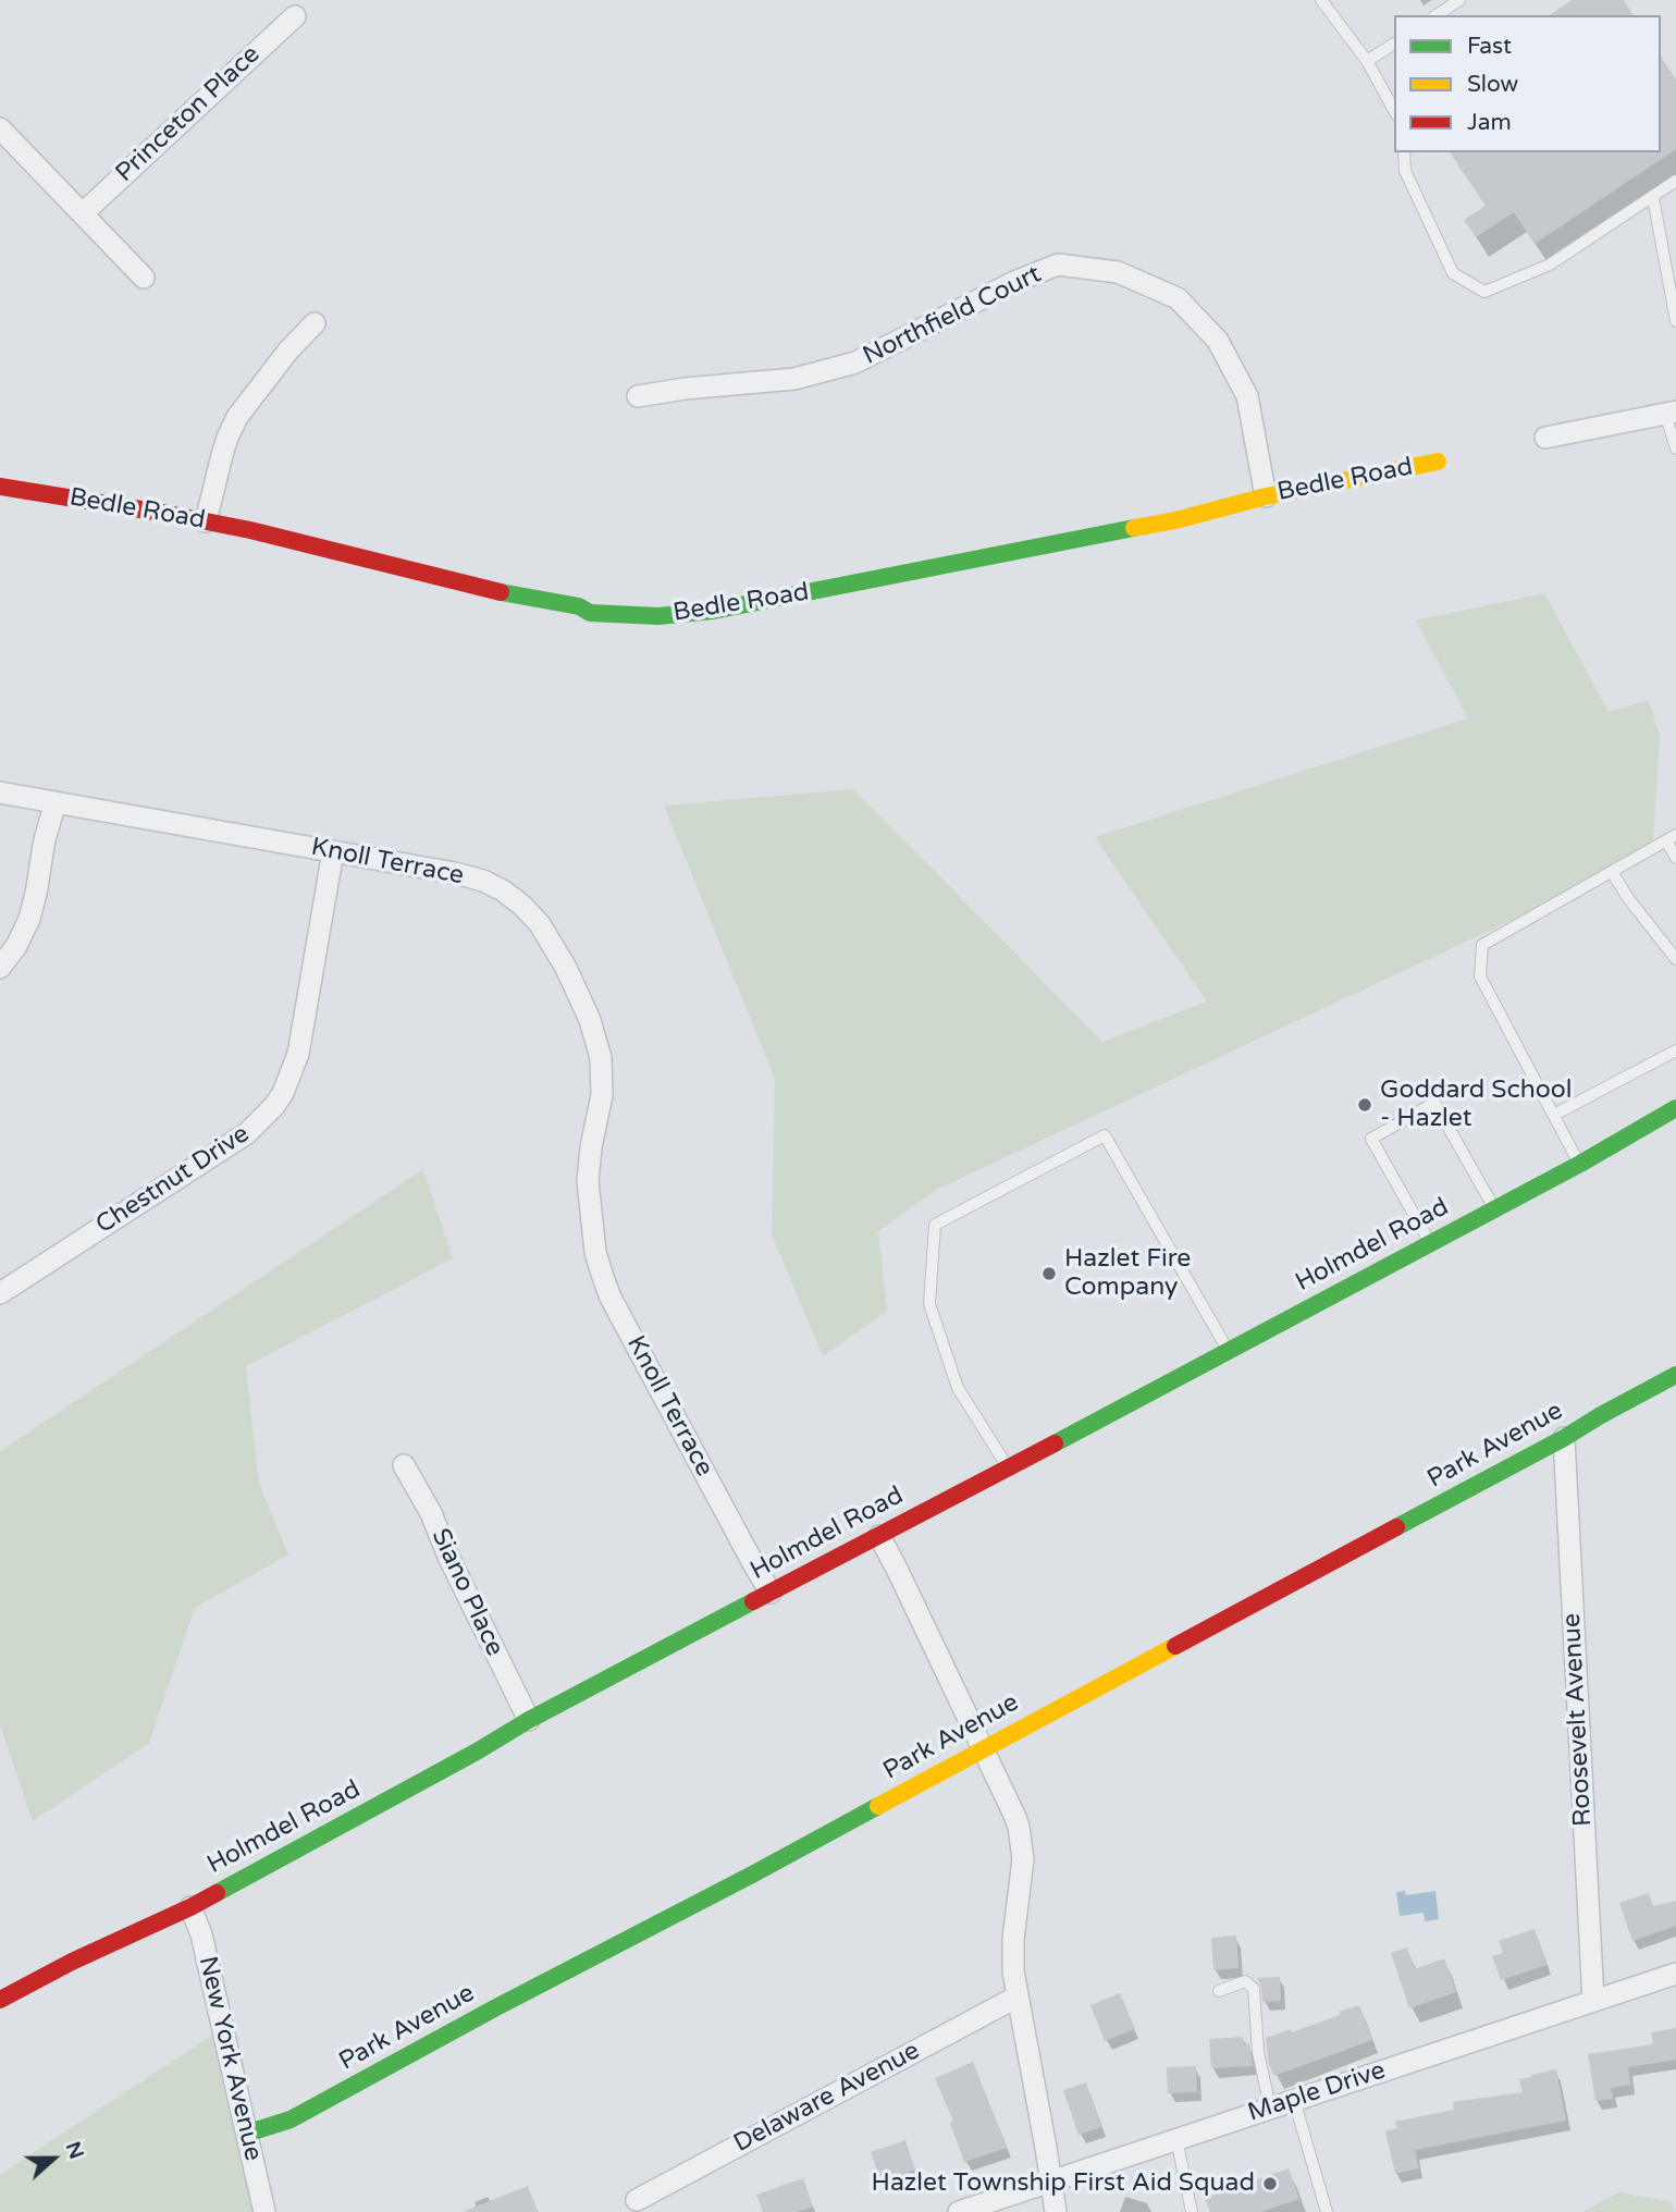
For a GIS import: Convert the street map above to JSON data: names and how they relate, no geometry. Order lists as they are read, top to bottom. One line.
{"streets":{"street":["Princeton Place","Northfield Court","Bedle Road","Knoll Terrace","Chestnut Drive","Holmdel Road","Park Avenue","Siano Place","Roosevelt Avenue","New York Avenue","Maple Drive","Delaware Avenue"]},"crossings":[["Northfield Court","Bedle Road"],["Knoll Terrace","Chestnut Drive"],["Knoll Terrace","Holmdel Road"],["Holmdel Road","Siano Place"],["Holmdel Road","New York Avenue"],["Park Avenue","Roosevelt Avenue"],["Park Avenue","New York Avenue"],["Roosevelt Avenue","Maple Drive"]],"places":["Goddard School - Hazlet","Hazlet Fire Company","Hazlet Township First Aid Squad"],"legend":["Fast","Slow","Jam"],"north":"right"}
